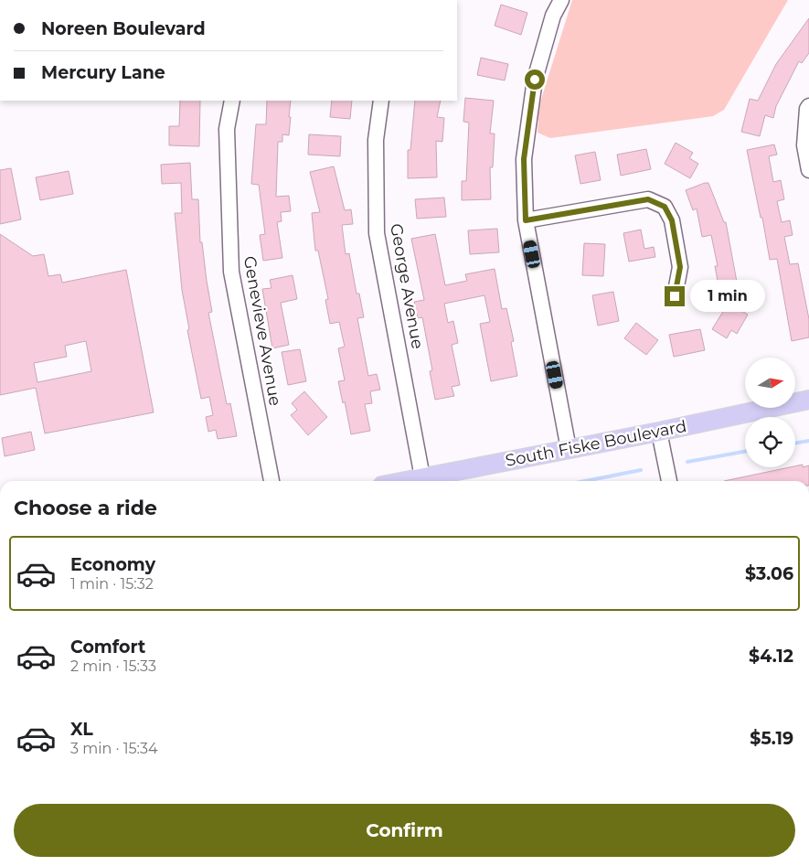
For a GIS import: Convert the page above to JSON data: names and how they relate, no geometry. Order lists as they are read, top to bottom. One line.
{"streets":{"main road":["South Fiske Boulevard"],"street":["George Avenue","Genevieve Avenue"]},"crossings":[["George Avenue","South Fiske Boulevard"]],"north":"right","page":{"banner":["Noreen Boulevard","Mercury Lane"],"bubble":"1 min","heading":"Choose a ride","list":[{"name":"Economy","note":"1 min · 15:32","value":"$3.06"},{"name":"Comfort","note":"2 min · 15:33","value":"$4.12"},{"name":"XL","note":"3 min · 15:34","value":"$5.19"}],"buttons":"Confirm"}}
